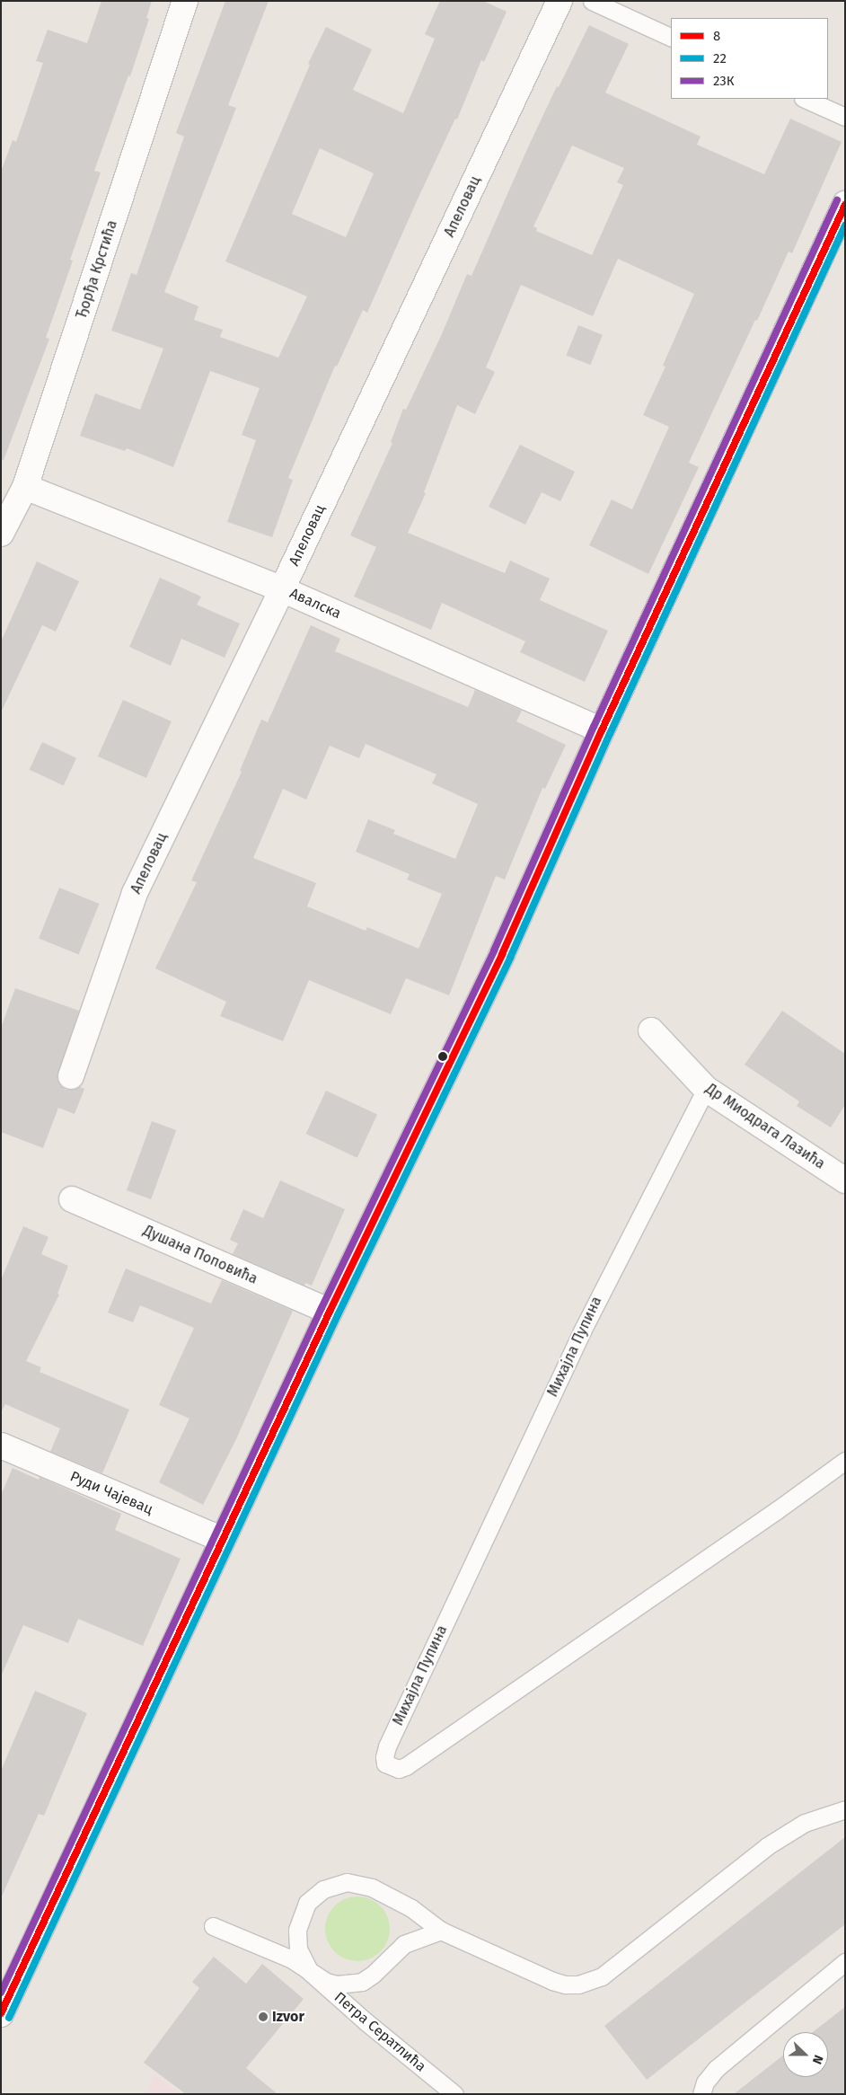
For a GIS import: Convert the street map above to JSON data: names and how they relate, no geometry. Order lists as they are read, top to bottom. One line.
{"streets":{"street":["Апеловац","Ђорђа Крстића","Авалска","Др Миодрага Лазића","Душана Поповића","Руди Чајевац"],"lane":["Михајла Пупина","Петра Сератлића"]},"crossings":[["Апеловац","Авалска"],["Ђорђа Крстића","Авалска"],["Др Миодрага Лазића","Михајла Пупина"]],"places":["Izvor"],"lines":["transit line 23К","transit line 8","transit line 22"],"legend":["8","22","23К"],"north":"right"}
